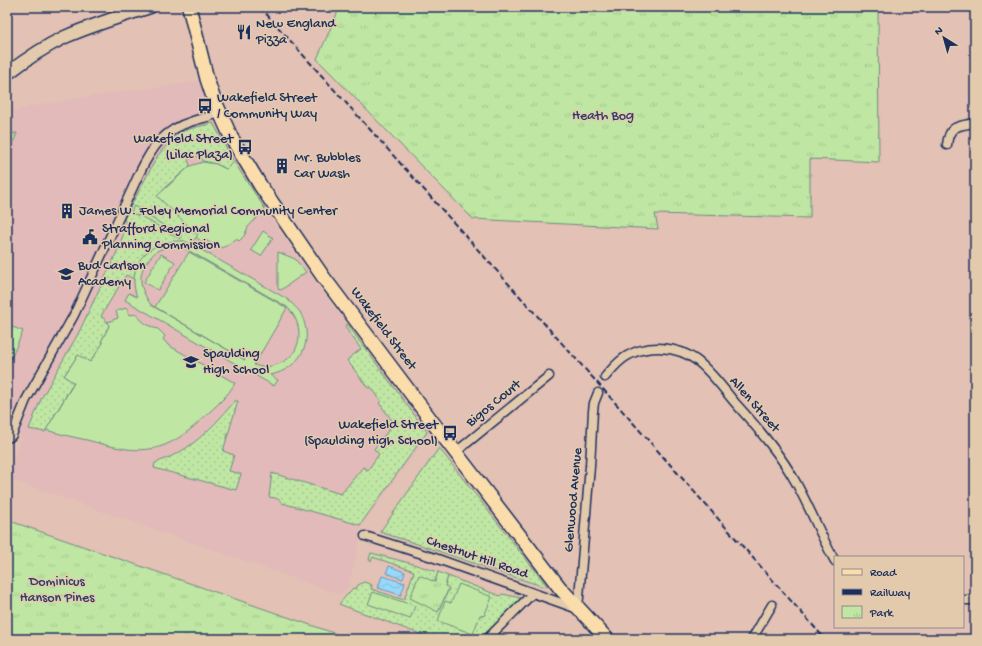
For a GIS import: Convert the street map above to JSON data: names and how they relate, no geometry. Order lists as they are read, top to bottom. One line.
{"streets":{"main road":["Wakefield Street"],"street":["Bigos Court","Allen Street","Glenwood Avenue","Chestnut Hill Road"]},"crossings":[["Wakefield Street","Bigos Court"],["Wakefield Street","Glenwood Avenue"],["Wakefield Street","Chestnut Hill Road"],["Glenwood Avenue","Chestnut Hill Road"]],"parks":["Heath Bog","Dominicus Hanson Pines"],"places":{"restaurant":["New England Pizza"],"bus stop":["Wakefield Street / Community Way","Wakefield Street (Lilac Plaza)","Wakefield Street (Spaulding High School)"],"building":["Mr. Bubbles Car Wash","James W. Foley Memorial Community Center"],"public building":["Strafford Regional Planning Commission"],"school or university":["Bud Carlson Academy","Spaulding High School"]},"legend":["Road","Railway","Park"],"north":"top left"}
